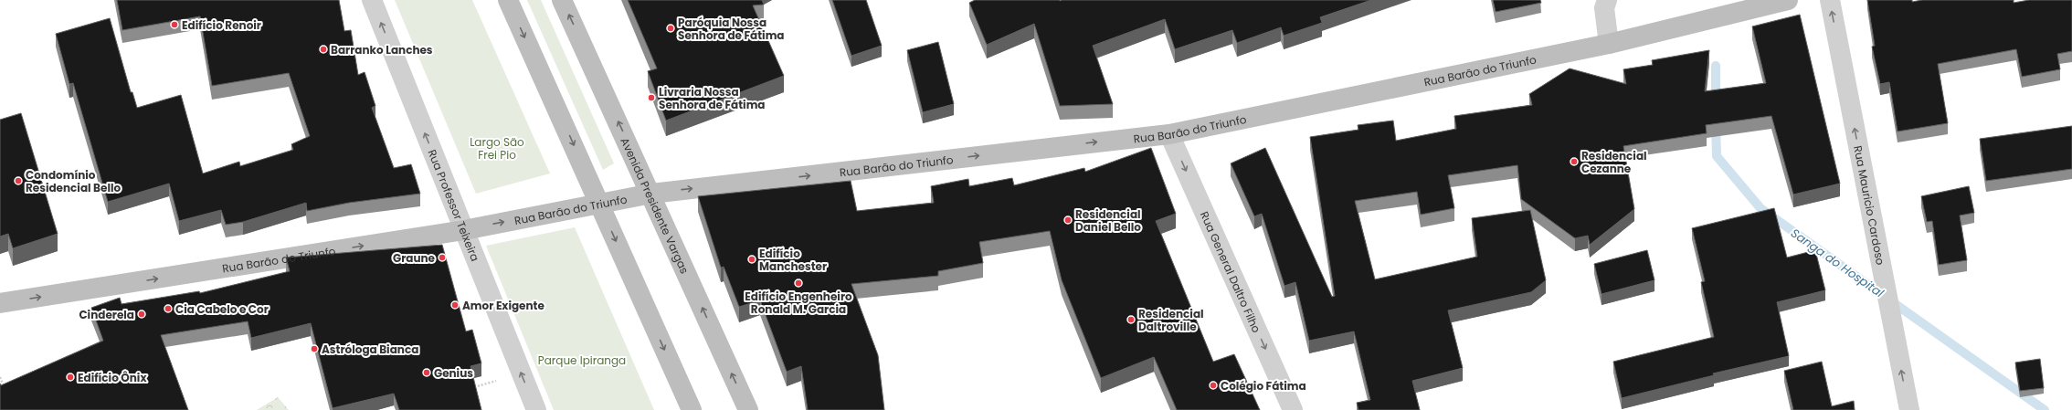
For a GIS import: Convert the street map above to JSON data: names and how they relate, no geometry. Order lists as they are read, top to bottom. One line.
{"streets":{"street":["Rua Barão do Triunfo","Rua Professor Teixeira","Avenida Presidente Vargas","Rua Mauricio Cardoso","Rua General Daltro Filho"]},"crossings":[["Rua Barão do Triunfo","Rua Professor Teixeira"],["Rua Barão do Triunfo","Avenida Presidente Vargas"],["Rua Barão do Triunfo","Rua General Daltro Filho"]],"one_way":["Rua Barão do Triunfo","Rua Mauricio Cardoso","Rua General Daltro Filho"],"water":["Sanga do Hospital"],"parks":["Largo São Frei Pio","Parque Ipiranga"],"places":["Edifício Renoir","Paróquia Nossa Senhora de Fátima","Barranko Lanches","Livraria Nossa Senhora de Fátima","Residencial Cezanne","Condomínio Residencial Bello","Residencial Daniel Bello","Graune","Edifício Manchester","Edifício Engenheiro Ronald M. Garcia","Amor Exigente","Cia Cabelo e Cor","Cinderela","Residencial Daltroville","Astróloga Bianca","Genius","Edifício Ônix","Colégio Fátima"]}
